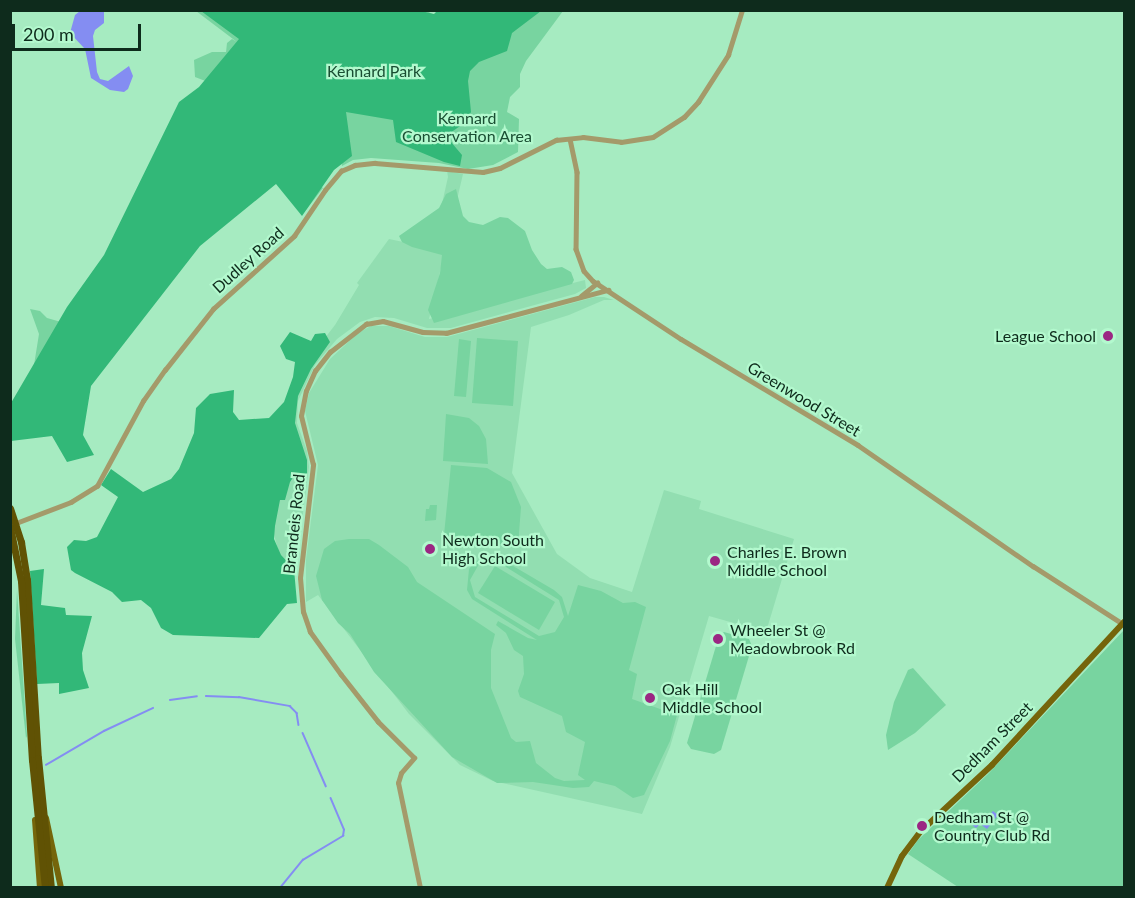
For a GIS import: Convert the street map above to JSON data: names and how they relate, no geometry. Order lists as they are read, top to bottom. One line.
{"streets":{"main road":["Dedham Street"],"street":["Dudley Road","Greenwood Street","Brandeis Road"]},"crossings":[["Dudley Road","Greenwood Street"],["Greenwood Street","Brandeis Road"],["Greenwood Street","Dedham Street"]],"parks":["Kennard Park","Kennard Conservation Area"],"places":["League School","Newton South High School","Charles E. Brown Middle School","Wheeler St @ Meadowbrook Rd","Oak Hill Middle School","Dedham St @ Country Club Rd"],"scale_bar":"200 m"}
